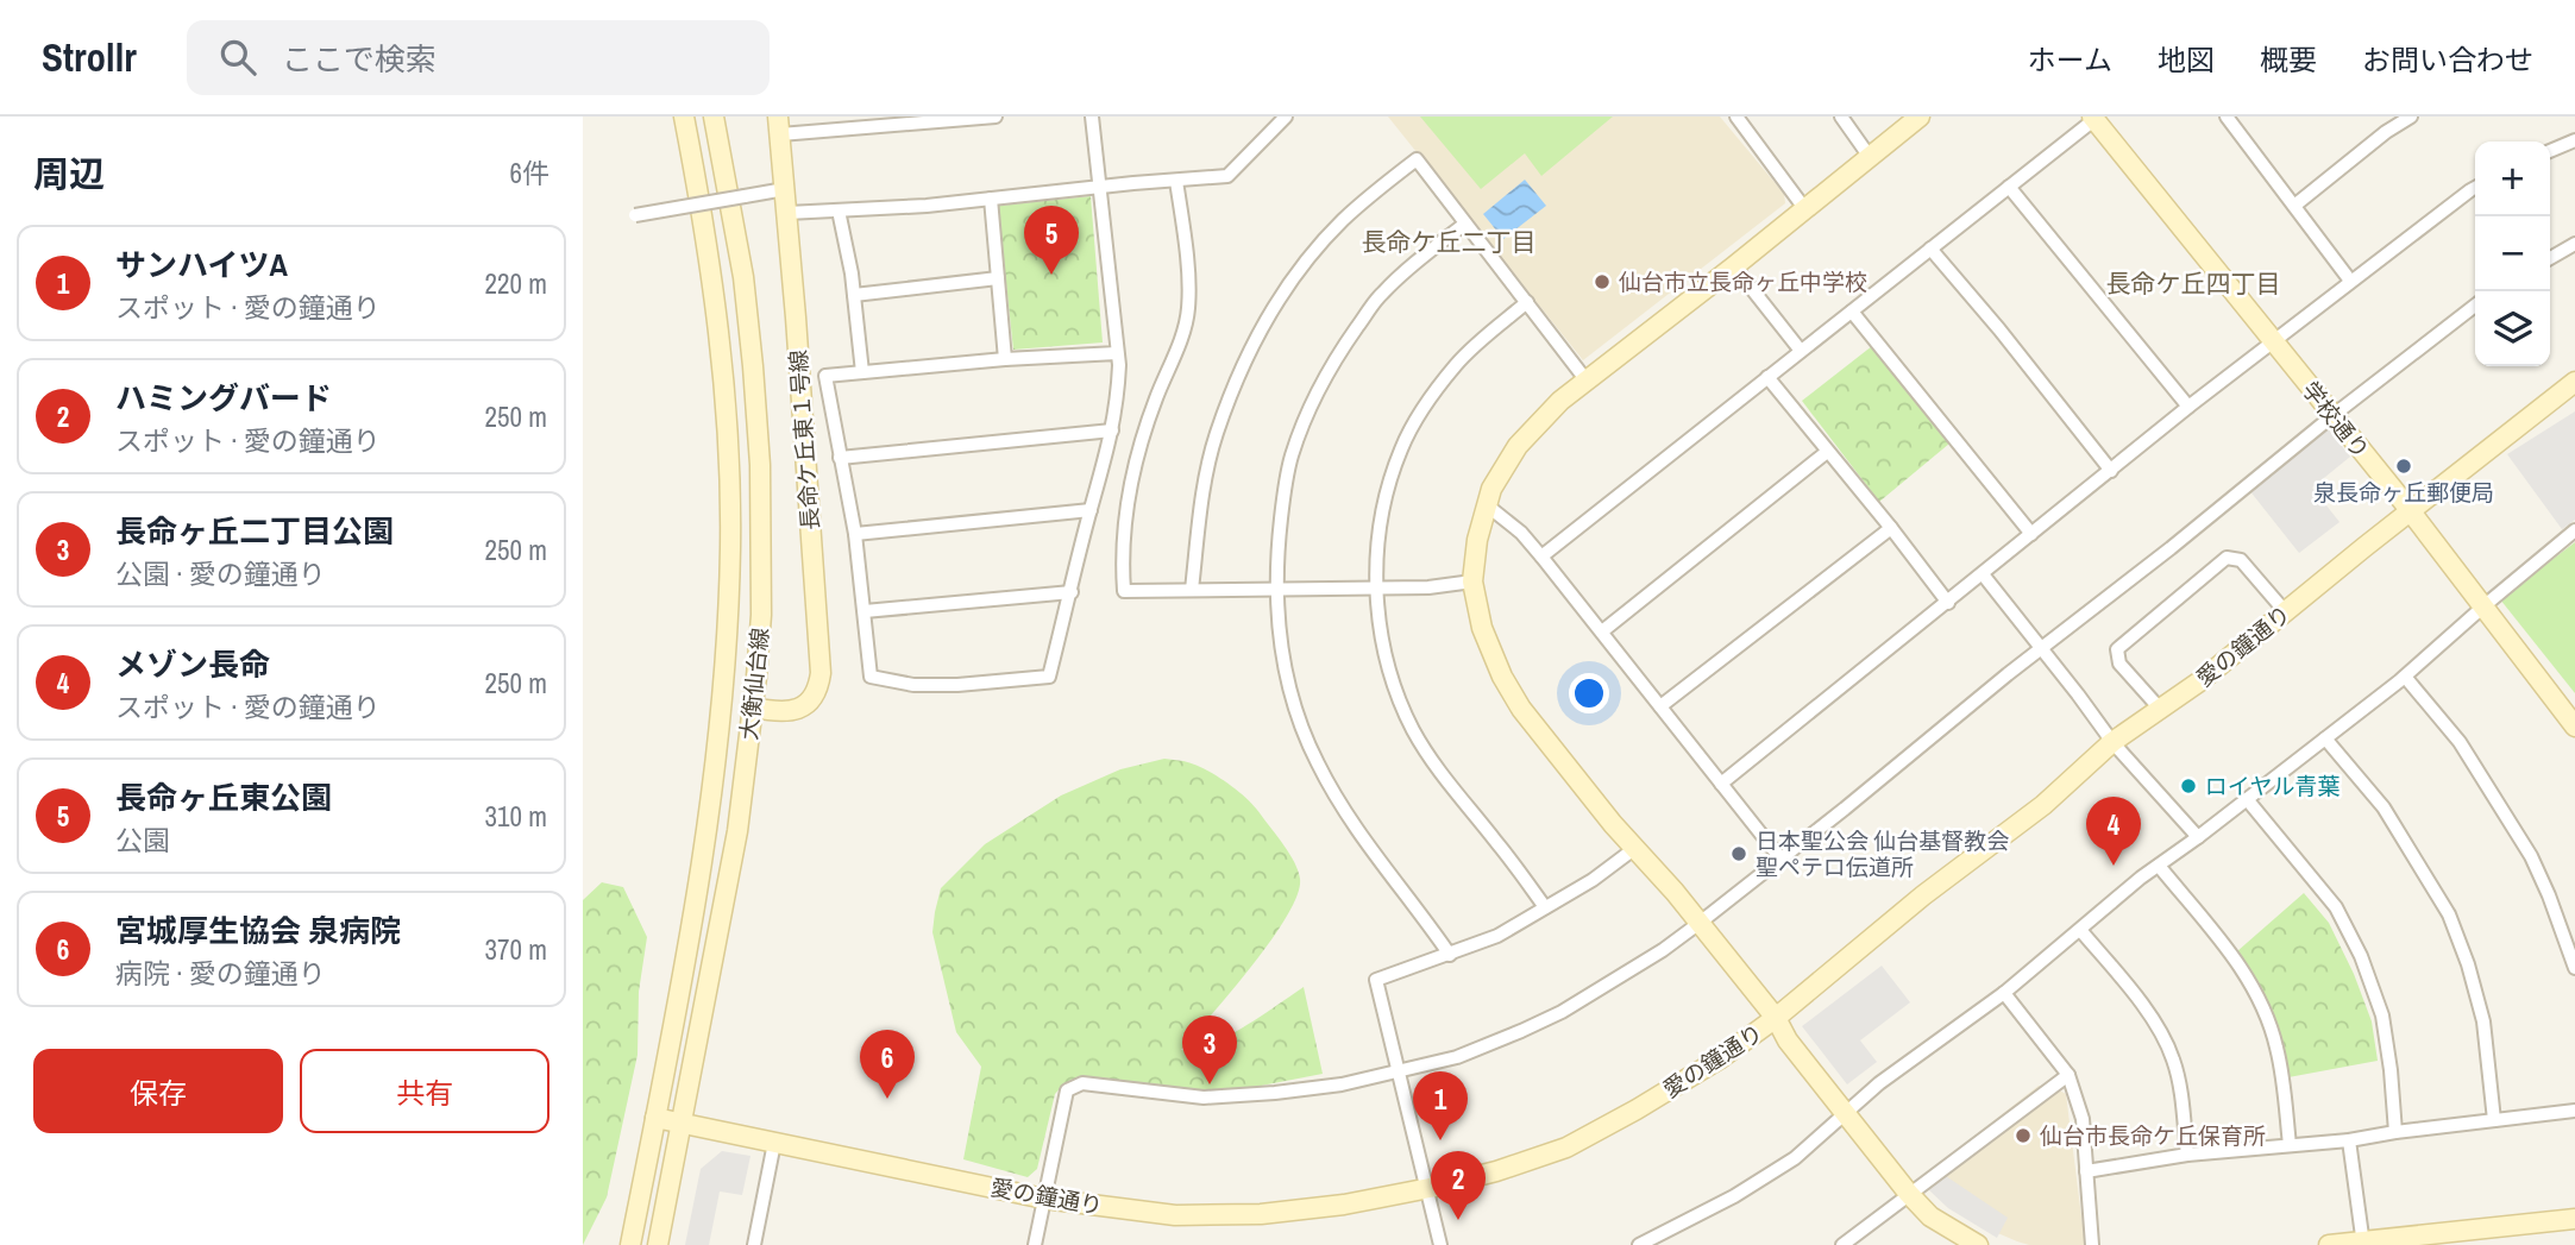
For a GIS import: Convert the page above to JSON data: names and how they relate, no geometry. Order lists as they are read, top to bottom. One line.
{"streets":{"street":["学校通り","長命ケ丘東１号線","愛の鐘通り","大衡仙台線"]},"crossings":[["学校通り","愛の鐘通り"],["長命ケ丘東１号線","大衡仙台線"],["愛の鐘通り","大衡仙台線"]],"districts":["長命ケ丘二丁目","長命ケ丘四丁目"],"places":["仙台市立長命ヶ丘中学校","泉長命ヶ丘郵便局","ロイヤル青葉","日本聖公会 仙台基督教会 聖ペテロ伝道所","仙台市長命ケ丘保育所"],"page":{"header":"Strollr","search":"ここで検索","nav":["ホーム","地図","概要","お問い合わせ"],"heading":["周辺","6件"],"map_buttons":["+","−"],"pins":["5","4","3","6","1","2"],"list":[{"mark":"1","name":"サンハイツA","note":"スポット · 愛の鐘通り","value":"220 m"},{"mark":"2","name":"ハミングバード","note":"スポット · 愛の鐘通り","value":"250 m"},{"mark":"3","name":"長命ヶ丘二丁目公園","note":"公園 · 愛の鐘通り","value":"250 m"},{"mark":"4","name":"メゾン長命","note":"スポット · 愛の鐘通り","value":"250 m"},{"mark":"5","name":"長命ヶ丘東公園","note":"公園","value":"310 m"},{"mark":"6","name":"宮城厚生協会 泉病院","note":"病院 · 愛の鐘通り","value":"370 m"}],"buttons":["保存","共有"]}}
